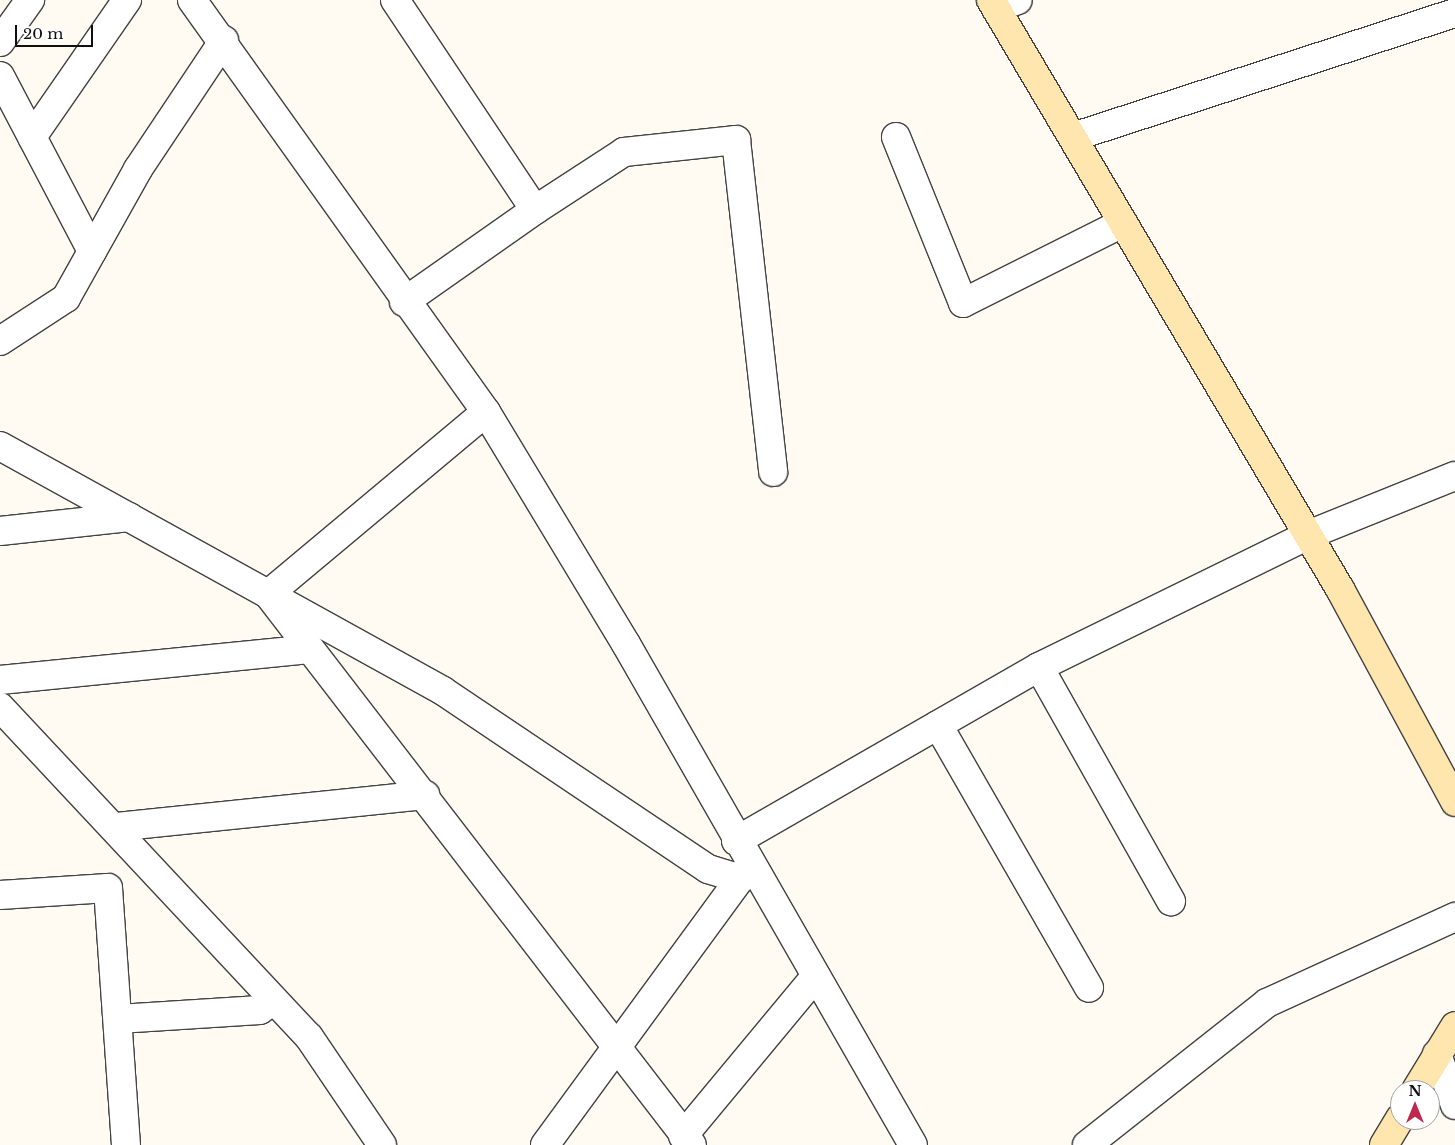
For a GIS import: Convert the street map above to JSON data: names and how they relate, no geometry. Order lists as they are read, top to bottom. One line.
{"scale_bar":"20 m","north":"top"}
